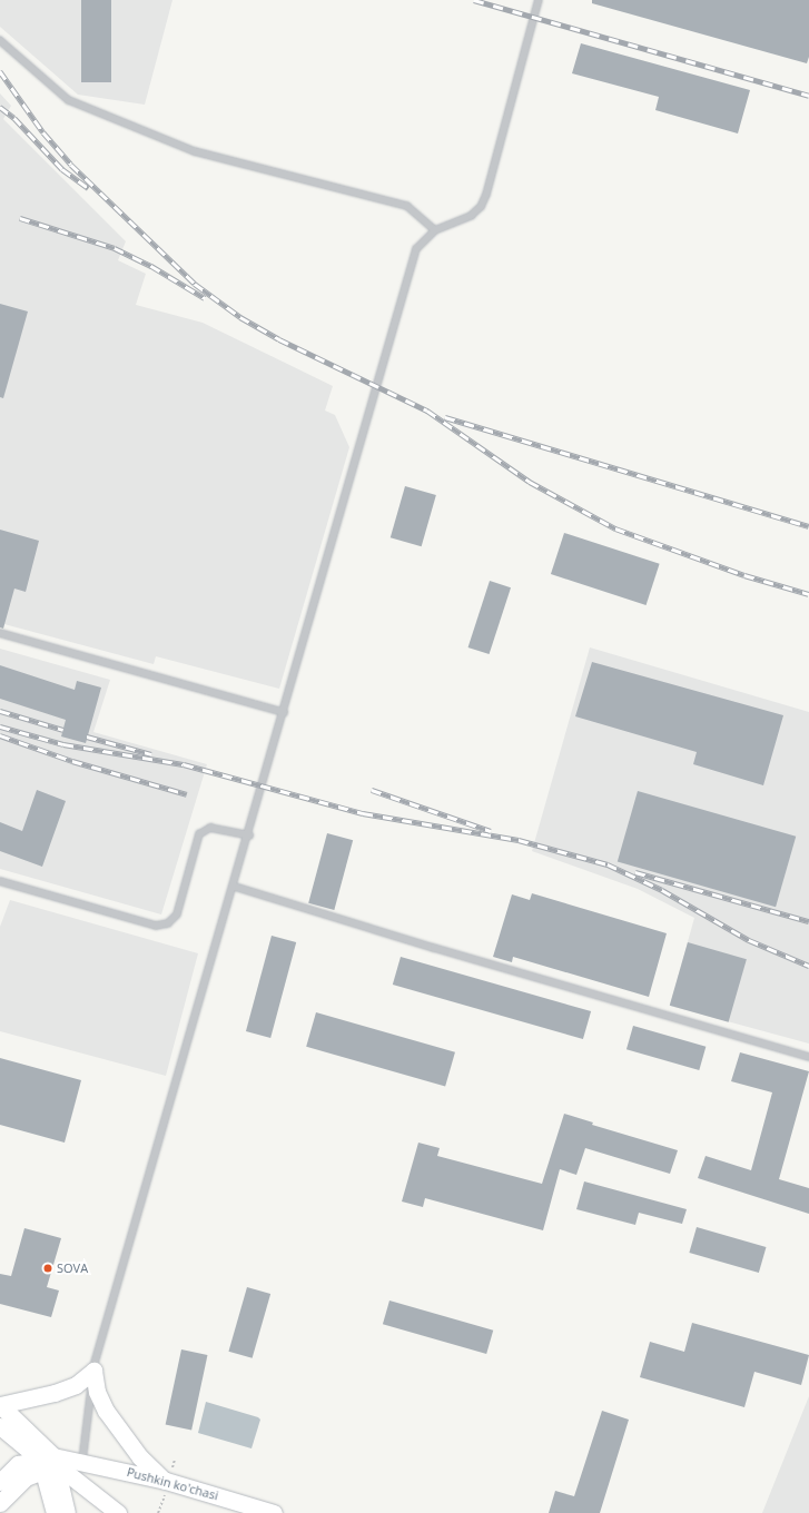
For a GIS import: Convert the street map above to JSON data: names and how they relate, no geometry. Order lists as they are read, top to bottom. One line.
{"streets":{"main road":["Pushkin ko'chasi"]},"places":["SOVA"]}
